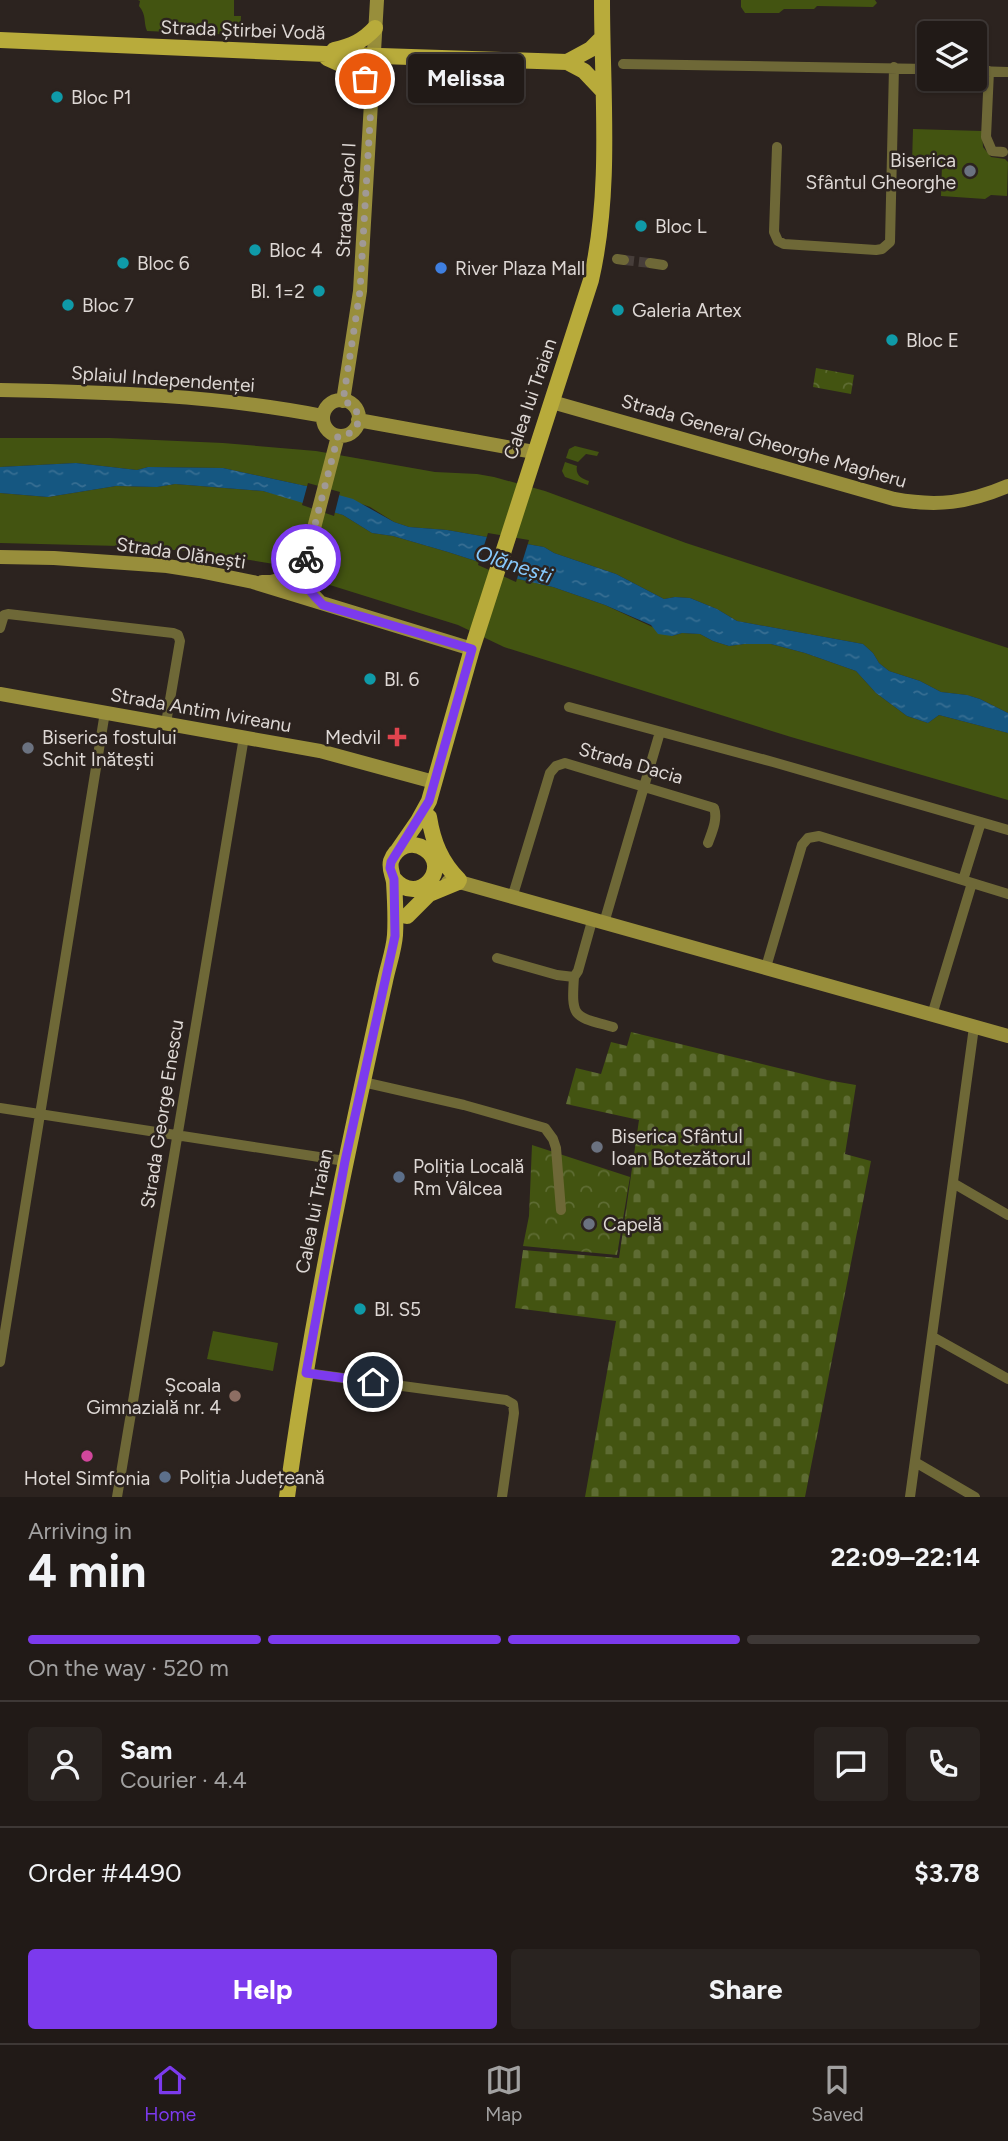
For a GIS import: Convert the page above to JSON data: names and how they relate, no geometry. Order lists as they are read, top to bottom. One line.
{"streets":{"main road":["Strada Știrbei Vodă","Calea lui Traian"],"street":["Strada Carol I","Splaiul Independenței","Strada General Gheorghe Magheru","Strada Olănești","Strada Antim Ivireanu","Strada Dacia","Strada George Enescu"]},"crossings":[["Strada Știrbei Vodă","Strada Carol I"],["Strada Carol I","Splaiul Independenței"],["Calea lui Traian","Strada General Gheorghe Magheru"],["Calea lui Traian","Strada Olănești"],["Calea lui Traian","Strada Antim Ivireanu"],["Strada Antim Ivireanu","Strada George Enescu"]],"water":["Olănești"],"places":{"other":["Melissa","Bloc P1","Biserica Sfântul Gheorghe","Bloc L","Bloc 4","Bloc 6","River Plaza Mall","Bl. 1=2","Bloc 7","Galeria Artex","Bloc E","Bl. 6","Biserica fostului Schit Inătești","Biserica Sfântul Ioan Botezătorul","Poliția Locală Rm Vâlcea","Capelă","Bl. S5","Școala Gimnazială nr. 4","Hotel Simfonia","Poliția Județeană"],"health":["Medvil"]},"page":{"bubble":"Melissa","heading":["4 min","Arriving in","22:09–22:14"],"panel":["Sam","Courier · 4.4","Order #4490","$3.78"],"bar":"On the way · 520 m","buttons":["Help","Share"],"tabs":["Home","Map","Saved"]}}
